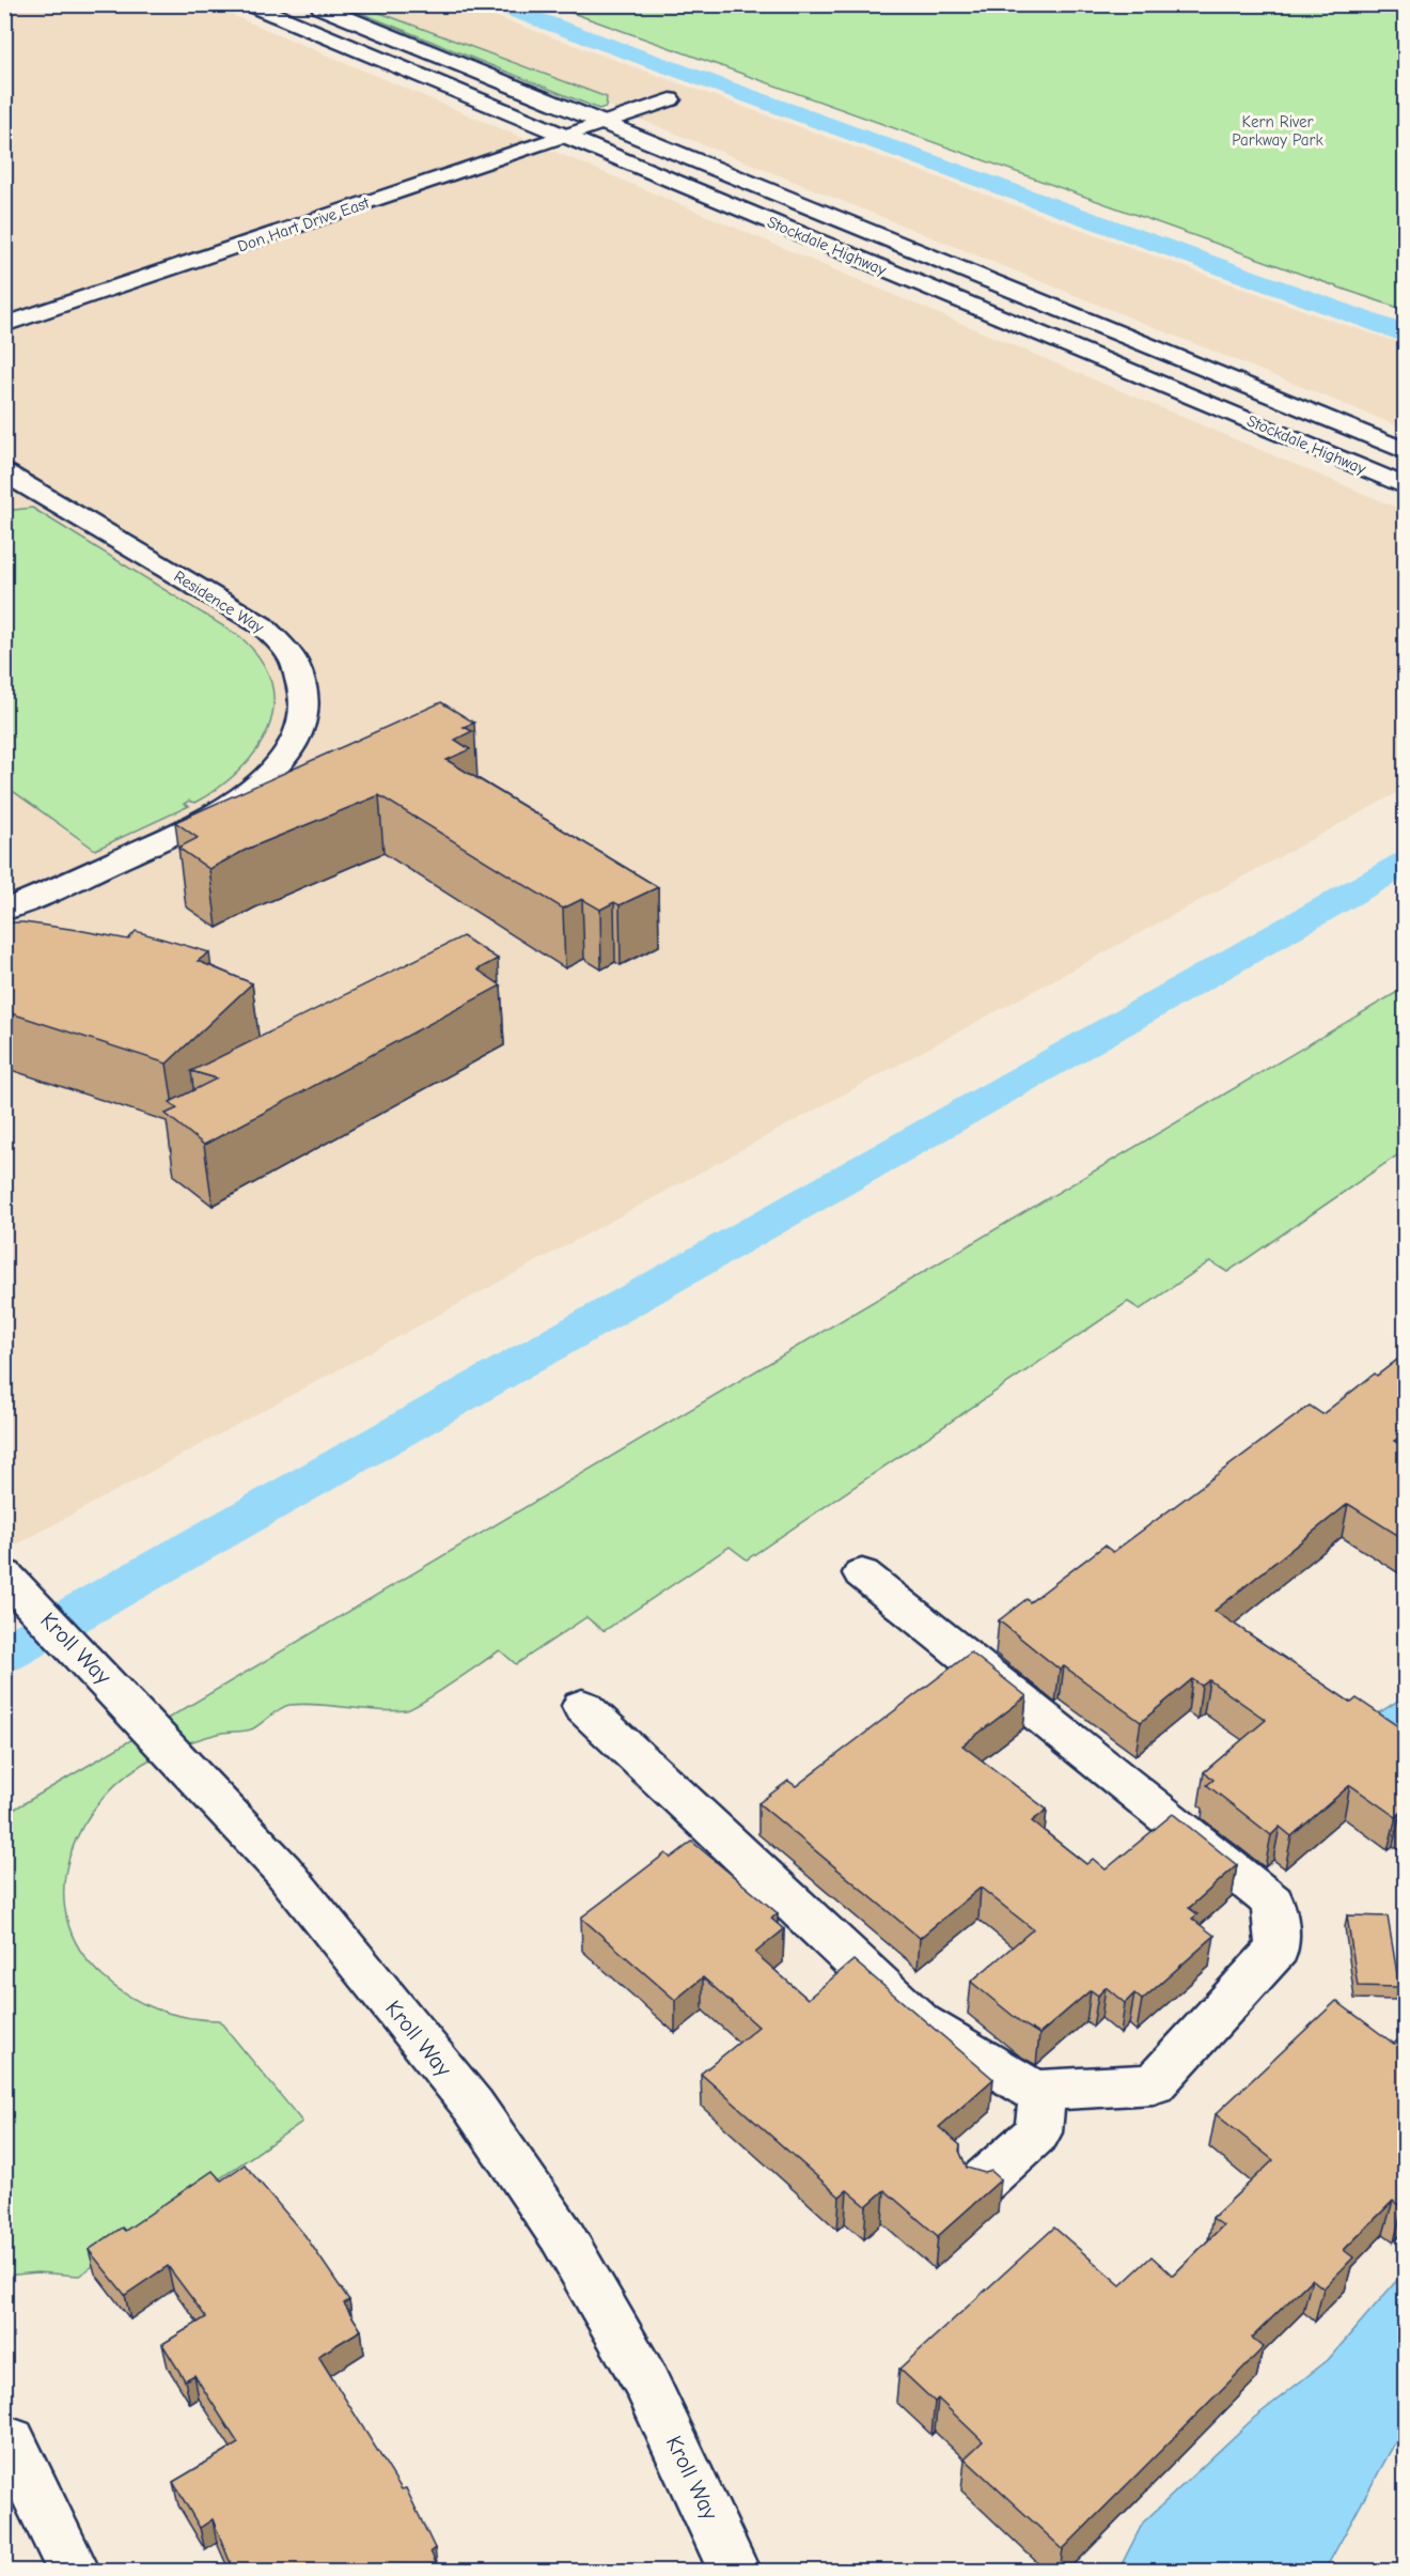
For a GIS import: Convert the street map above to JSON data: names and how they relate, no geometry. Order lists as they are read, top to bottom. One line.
{"streets":{"street":["Don Hart Drive East","Stockdale Highway","Residence Way","Kroll Way"]},"crossings":[["Don Hart Drive East","Stockdale Highway"]],"parks":["Kern River Parkway Park"]}
